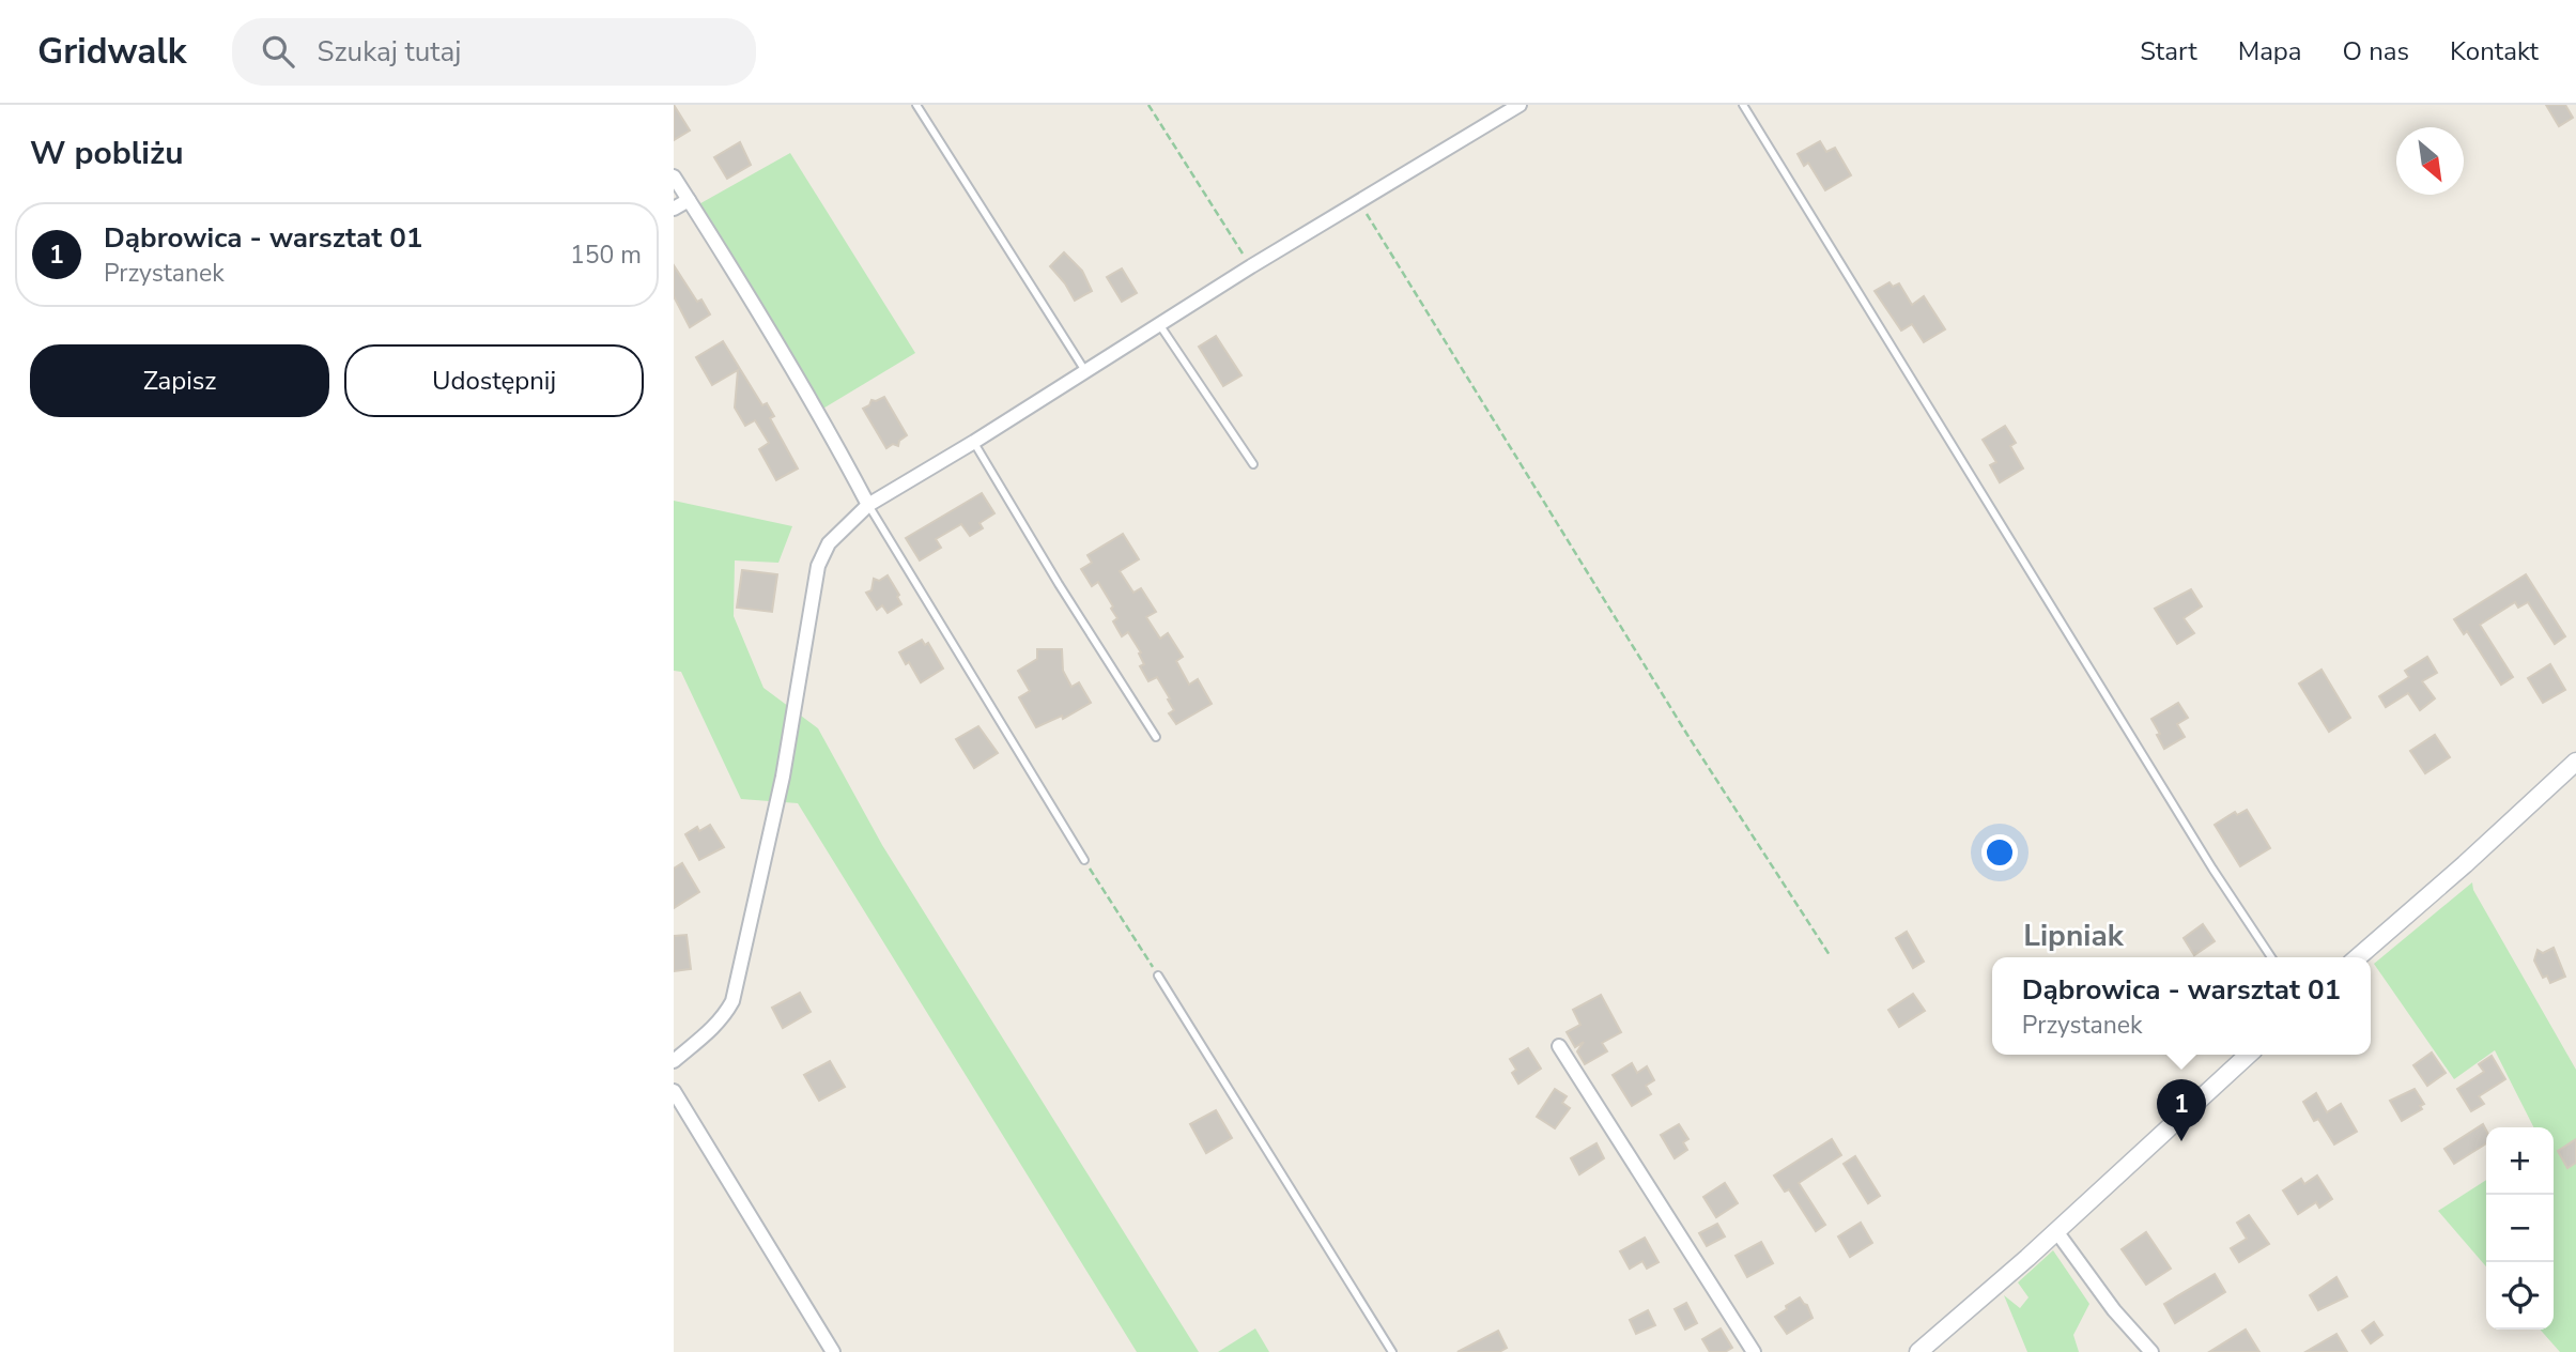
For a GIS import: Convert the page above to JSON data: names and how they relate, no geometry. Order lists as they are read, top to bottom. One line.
{"districts":["Lipniak"],"north":"bottom right","page":{"header":"Gridwalk","search":"Szukaj tutaj","nav":["Start","Mapa","O nas","Kontakt"],"heading":"W pobliżu","list":[{"mark":"1","name":"Dąbrowica - warsztat 01","note":"Przystanek","value":"150 m"}],"buttons":["Zapisz","Udostępnij"],"popup":["Dąbrowica - warsztat 01","Przystanek"],"pins":"1","map_buttons":["+","−"]}}
